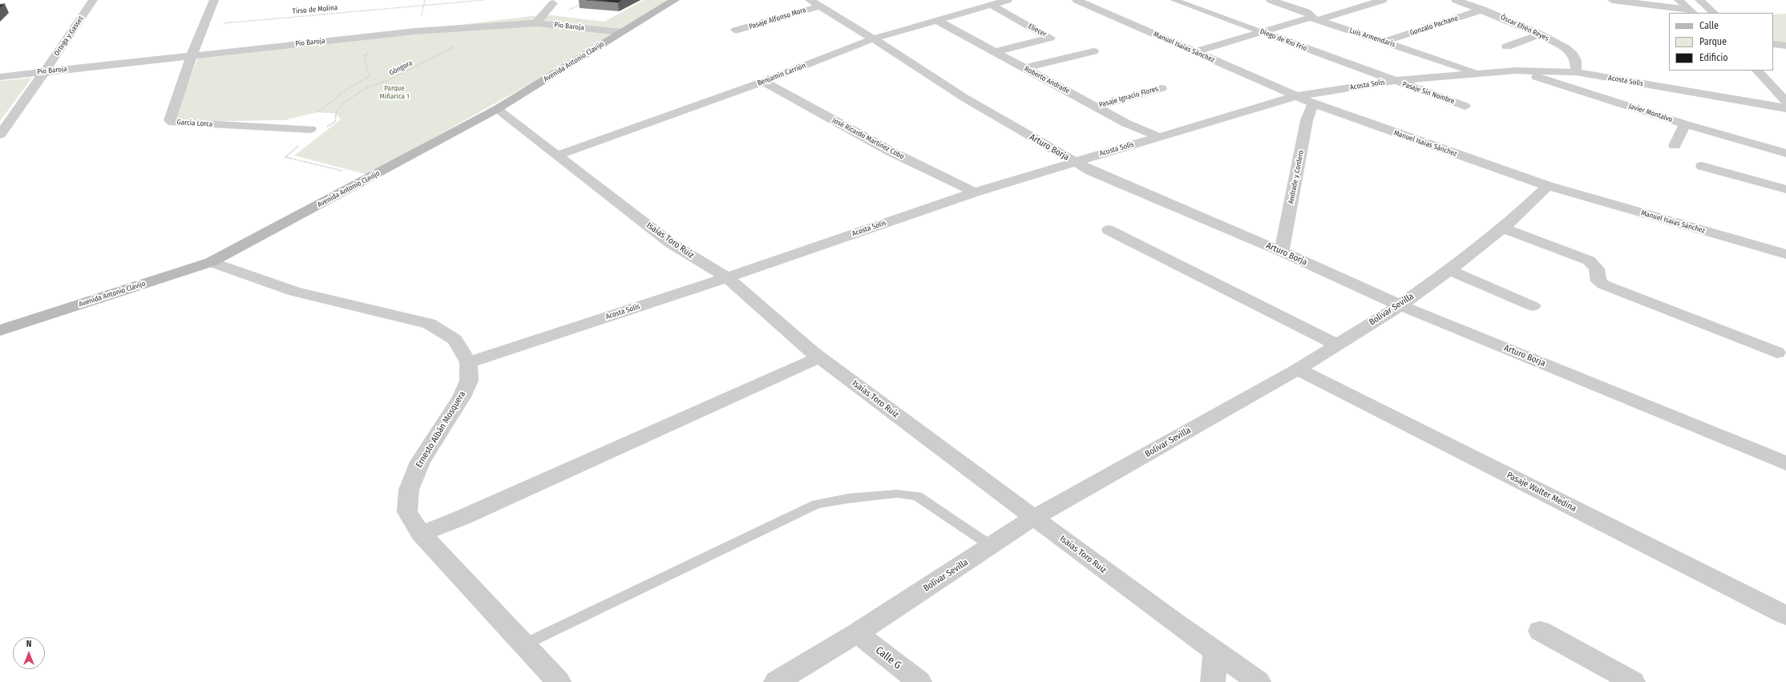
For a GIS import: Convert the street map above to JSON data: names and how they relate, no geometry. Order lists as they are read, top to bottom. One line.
{"streets":{"main road":["Avenida Antonio Clavijo"],"street":["Pasaje Alfonso Mora","Gonzalo Pachano","Pío Baroja","Óscar Efrén Reyes","Eliecer","Ortega y Gasset","Luis Armendaris","Diego de Río Frío","Manuel Isaías Sánchez","Benjamín Carrión","Roberto Andrade","Acosta Solís","Pasaje Sin Nombre","Pasaje Ignacio Flores","Javier Montalvo","García Lorca","José Ricardo Martínez Cobo","Arturo Borja","Andrade y Cordero","Isaías Toro Ruiz","Bolívar Sevilla","Ernesto Albán Mosquera","Pasaje Walter Medina","Calle G"],"path":["Tirso de Molina","Góngora"]},"crossings":[["Tirso de Molina","García Lorca"],["Pasaje Alfonso Mora","Arturo Borja"],["Gonzalo Pachano","Óscar Efrén Reyes"],["Gonzalo Pachano","Luis Armendaris"],["Pío Baroja","Ortega y Gasset"],["Pío Baroja","Avenida Antonio Clavijo"],["Pío Baroja","García Lorca"],["Óscar Efrén Reyes","Acosta Solís"],["Eliecer","Benjamín Carrión"],["Eliecer","Roberto Andrade"],["Luis Armendaris","Acosta Solís"],["Diego de Río Frío","Acosta Solís"],["Diego de Río Frío","Pasaje Sin Nombre"],["Manuel Isaías Sánchez","Acosta Solís"],["Manuel Isaías Sánchez","Andrade y Cordero"],["Manuel Isaías Sánchez","Bolívar Sevilla"],["Avenida Antonio Clavijo","Isaías Toro Ruiz"],["Avenida Antonio Clavijo","Ernesto Albán Mosquera"],["Benjamín Carrión","Roberto Andrade"],["Benjamín Carrión","José Ricardo Martínez Cobo"],["Benjamín Carrión","Arturo Borja"],["Benjamín Carrión","Isaías Toro Ruiz"],["Roberto Andrade","Acosta Solís"],["Roberto Andrade","Pasaje Ignacio Flores"],["Acosta Solís","Pasaje Sin Nombre"],["Acosta Solís","Javier Montalvo"],["Acosta Solís","José Ricardo Martínez Cobo"],["Acosta Solís","Arturo Borja"],["Acosta Solís","Isaías Toro Ruiz"],["Acosta Solís","Ernesto Albán Mosquera"],["Arturo Borja","Andrade y Cordero"],["Arturo Borja","Bolívar Sevilla"],["Isaías Toro Ruiz","Bolívar Sevilla"],["Bolívar Sevilla","Pasaje Walter Medina"],["Bolívar Sevilla","Calle G"]],"parks":["Parque Miñarica 1"],"legend":["Calle","Parque","Edificio"],"north":"top"}
